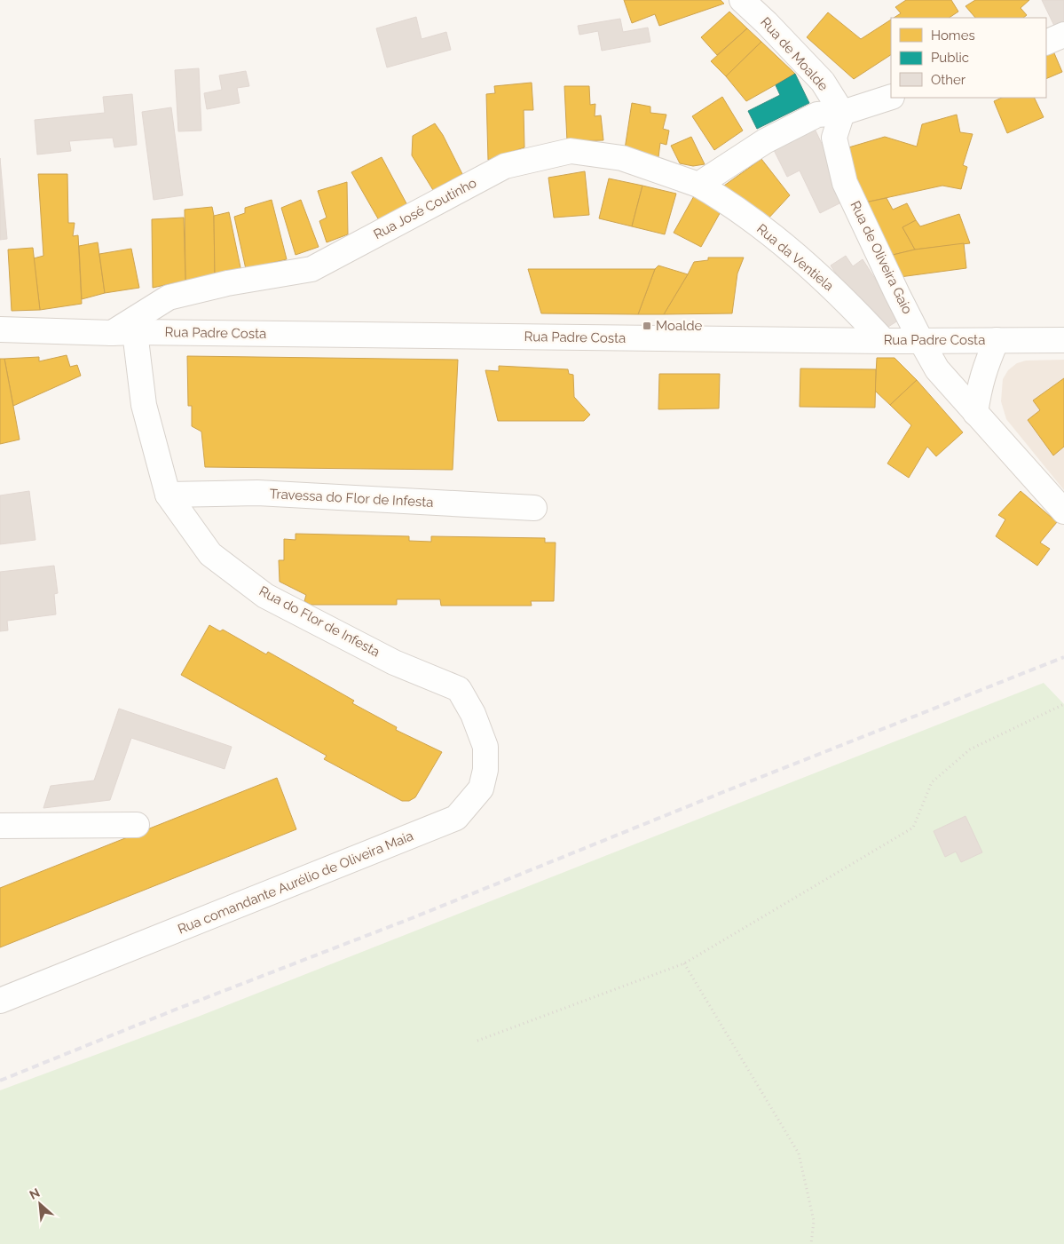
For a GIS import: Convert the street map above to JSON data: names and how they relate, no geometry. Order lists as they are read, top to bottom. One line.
{"streets":{"street":["Rua de Moalde","Rua José Coutinho","Rua da Ventiela","Rua de Oliveira Gaio","Rua Padre Costa","Travessa do Flor de Infesta","Rua do Flor de Infesta","Rua comandante Aurélio de Oliveira Maia"]},"crossings":[["Rua de Moalde","Rua de Oliveira Gaio"],["Rua José Coutinho","Rua da Ventiela"],["Rua José Coutinho","Rua Padre Costa"],["Rua José Coutinho","Rua do Flor de Infesta"],["Rua da Ventiela","Rua Padre Costa"],["Rua de Oliveira Gaio","Rua Padre Costa"],["Rua Padre Costa","Rua do Flor de Infesta"],["Travessa do Flor de Infesta","Rua do Flor de Infesta"],["Rua do Flor de Infesta","Rua comandante Aurélio de Oliveira Maia"]],"places":{"transit":["Moalde"]},"legend":["Homes","Public","Other"],"north":"top left"}
